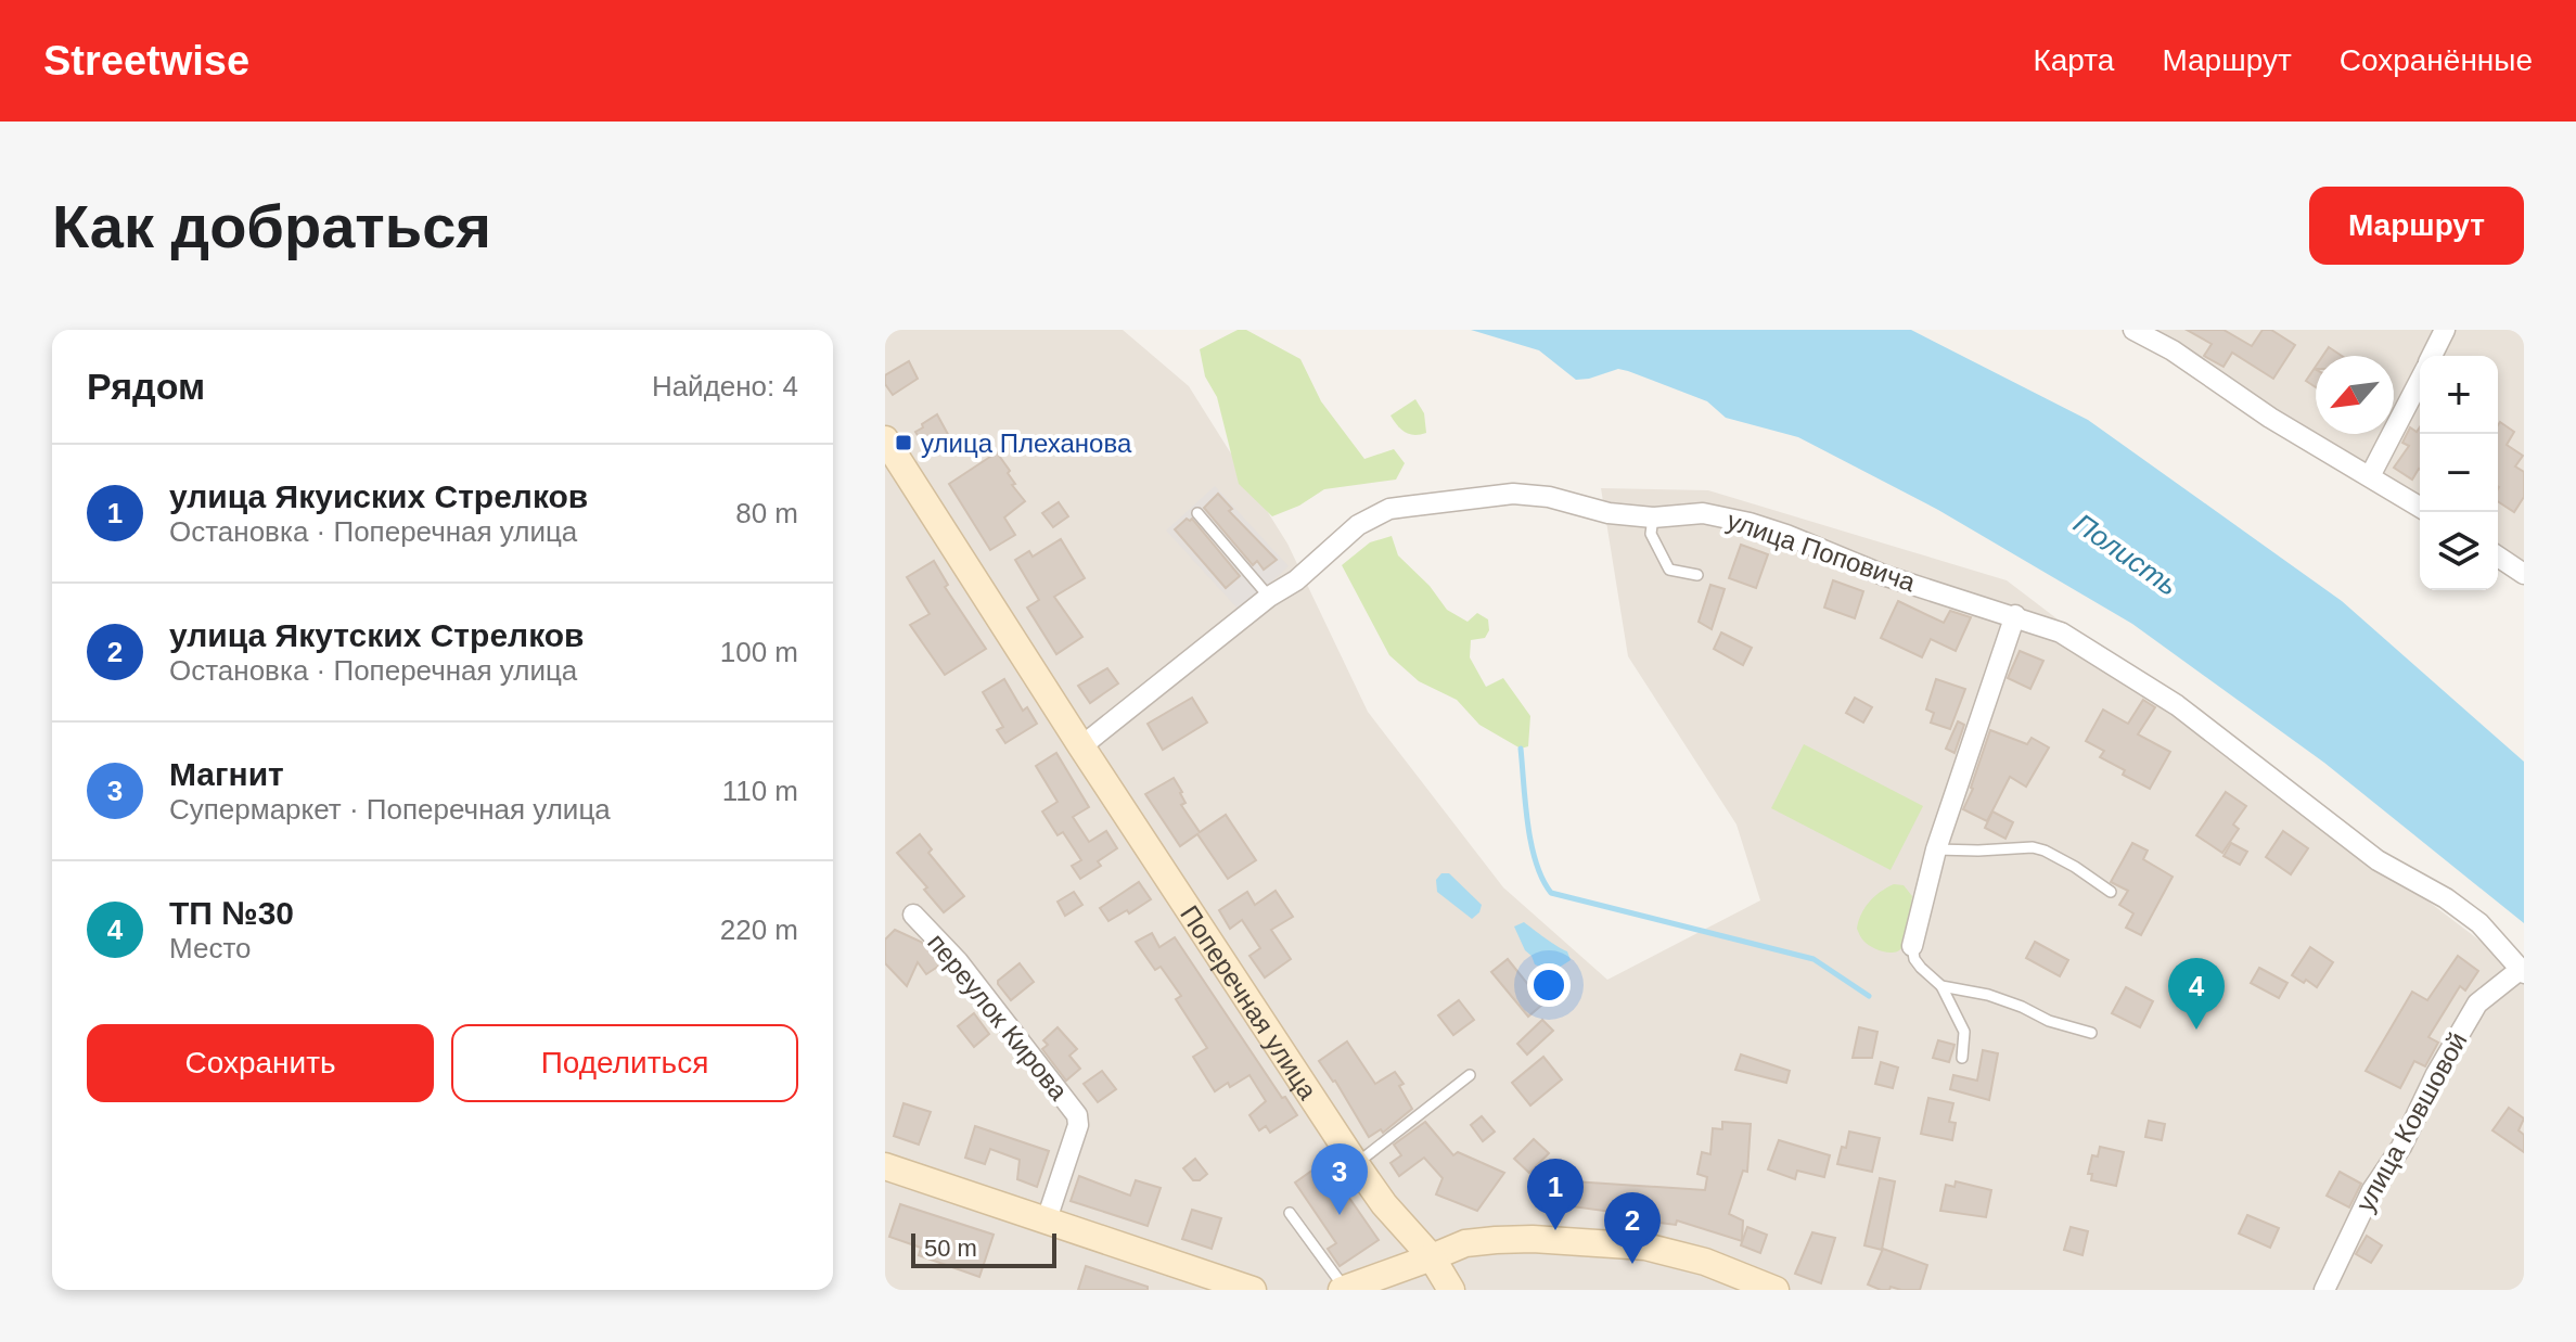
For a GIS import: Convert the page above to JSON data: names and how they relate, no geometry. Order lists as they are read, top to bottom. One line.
{"streets":{"main road":["Поперечная улица"],"street":["улица Поповича","переулок Кирова","улица Ковшовой"]},"crossings":[["улица Поповича","Поперечная улица"],["улица Поповича","улица Ковшовой"]],"water":["Полисть"],"places":{"transit":["улица Плеханова"]},"scale_bar":"50 m","north":"bottom left","page":{"header":"Streetwise","nav":["Карта","Маршрут","Сохранённые"],"buttons":["Маршрут",["Сохранить","Поделиться"]],"title":"Как добраться","heading":["Рядом","Найдено: 4"],"map_buttons":["+","−"],"list":[{"mark":"1","name":"улица Якуиских Стрелков","note":"Остановка · Поперечная улица","value":"80 m"},{"mark":"2","name":"улица Якутских Стрелков","note":"Остановка · Поперечная улица","value":"100 m"},{"mark":"3","name":"Магнит","note":"Супермаркет · Поперечная улица","value":"110 m"},{"mark":"4","name":"ТП №30","note":"Место","value":"220 m"}],"pins":["4","3","1","2"],"scale":"50 m"}}
